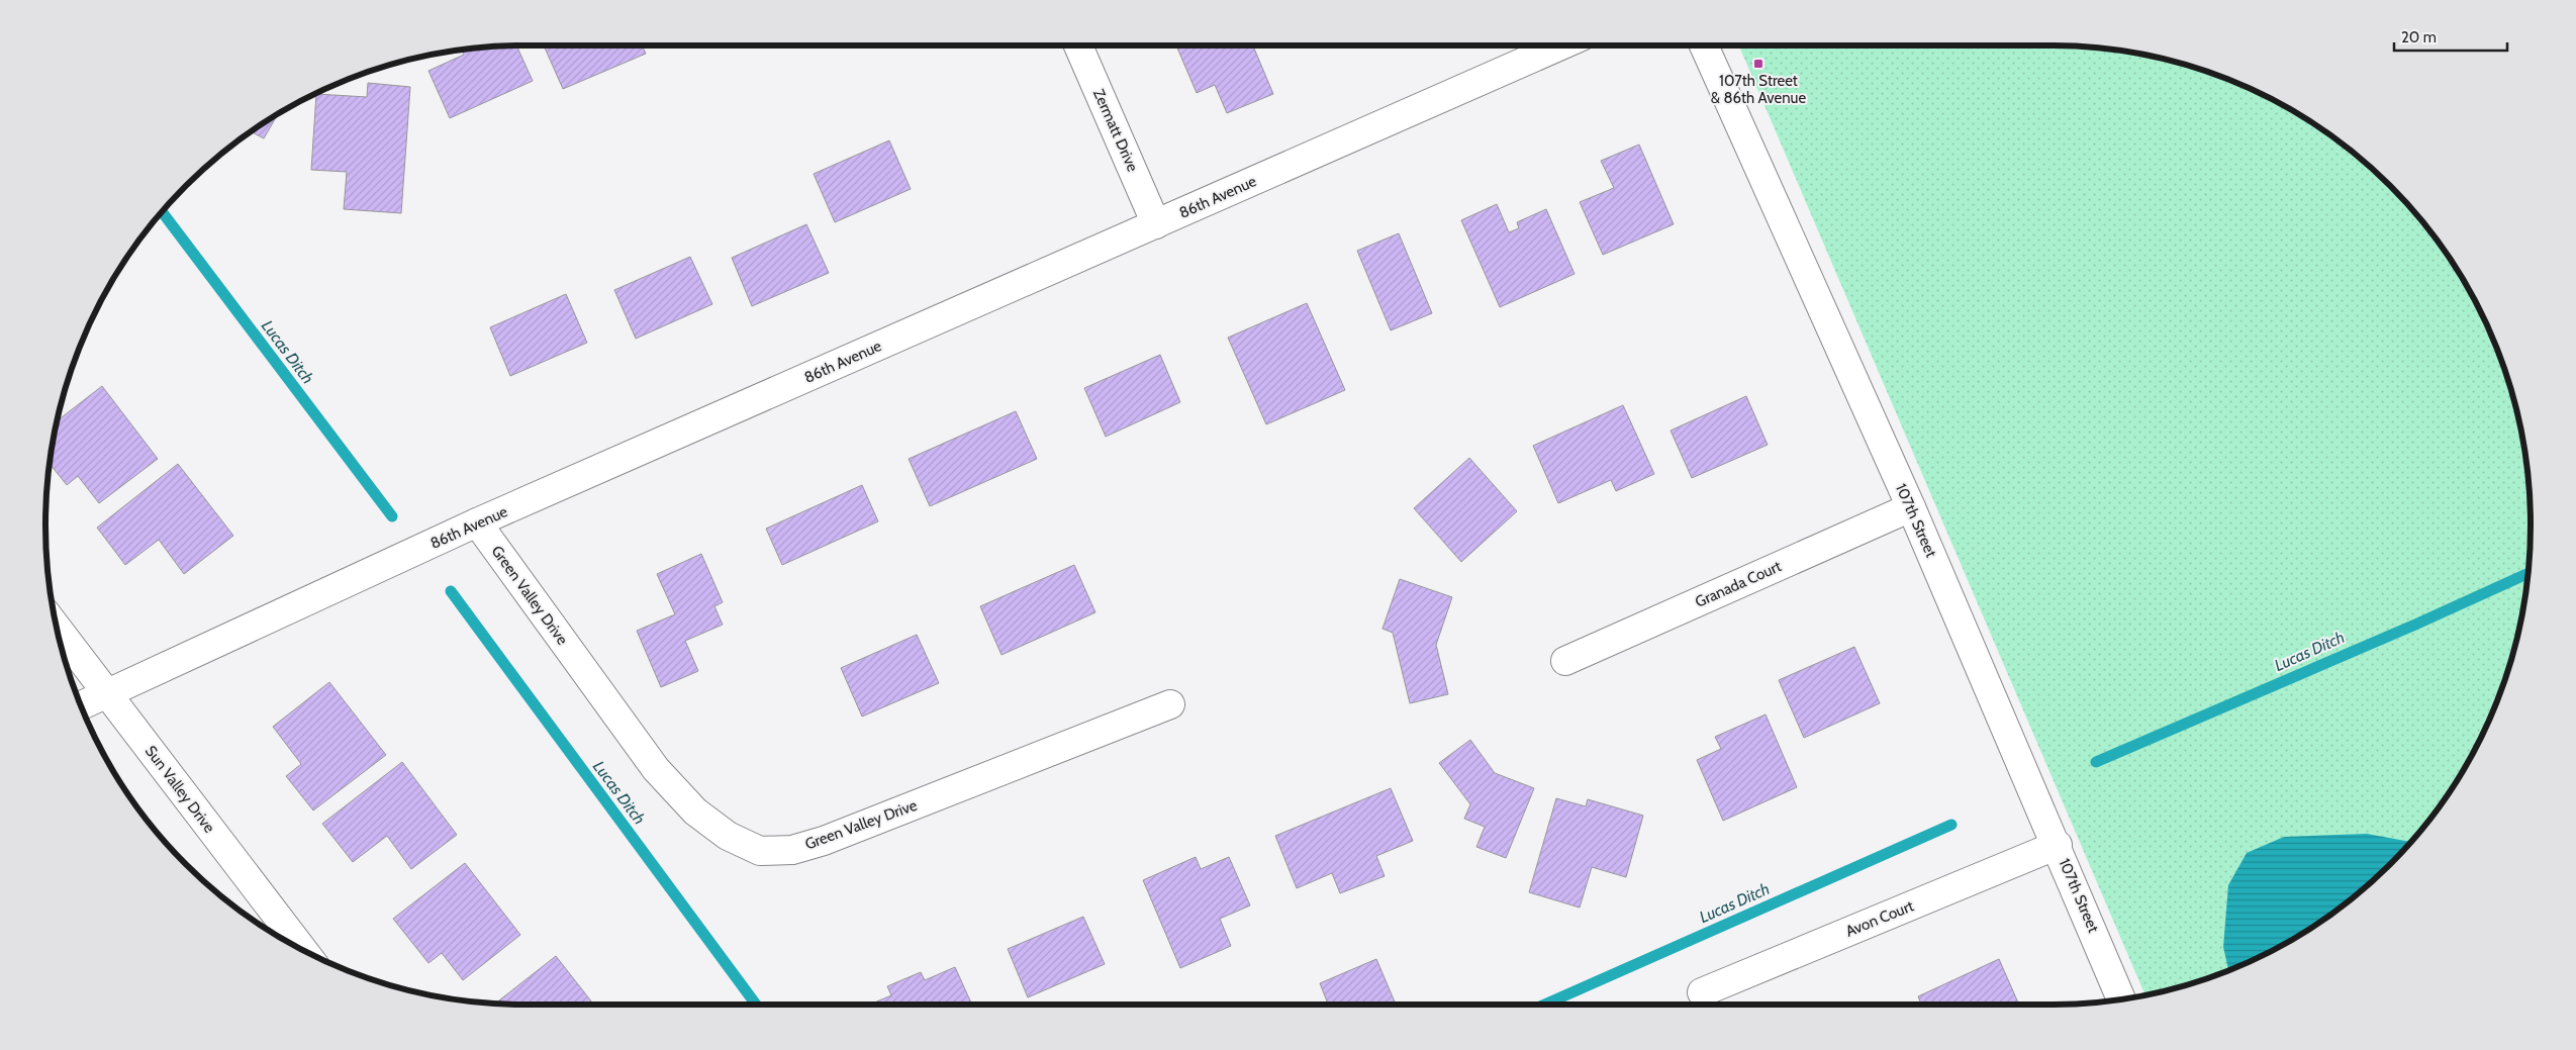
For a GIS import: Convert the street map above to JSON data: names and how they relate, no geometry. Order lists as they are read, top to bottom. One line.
{"streets":{"street":["Zermatt Drive","86th Avenue","107th Street","Granada Court","Green Valley Drive","Sun Valley Drive","Avon Court"]},"crossings":[["Zermatt Drive","86th Avenue"],["86th Avenue","Green Valley Drive"],["86th Avenue","Sun Valley Drive"],["107th Street","Granada Court"],["107th Street","Avon Court"]],"water":["Lucas Ditch"],"places":{"transit":["107th Street & 86th Avenue"]},"scale_bar":"20 m"}
